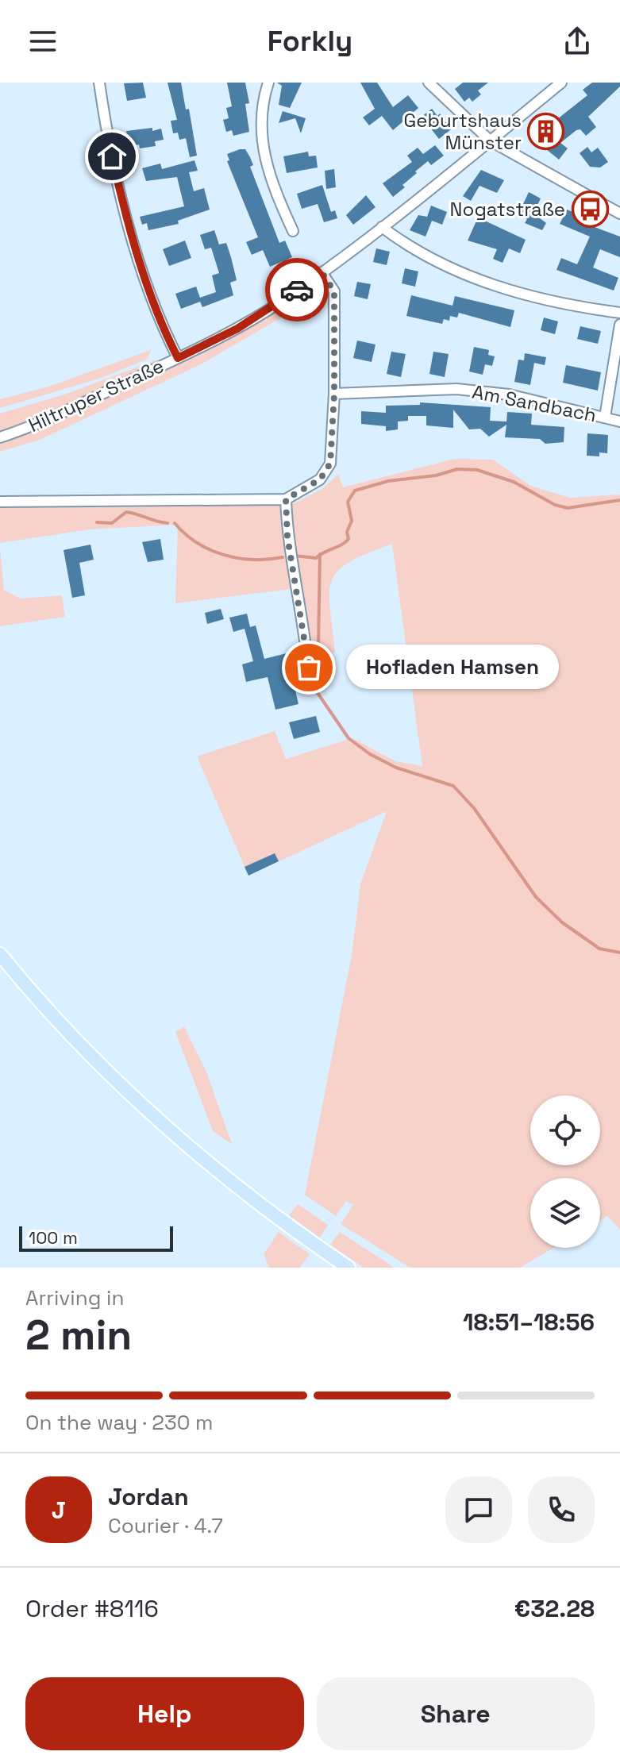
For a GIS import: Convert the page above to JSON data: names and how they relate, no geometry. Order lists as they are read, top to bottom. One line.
{"streets":{"street":["Hiltruper Straße","Am Sandbach"]},"places":{"building":["Geburtshaus Münster"],"bus stop":["Nogatstraße"],"other":["Hofladen Hamsen"]},"scale_bar":"100 m","page":{"header":"Forkly","bubble":"Hofladen Hamsen","scale":"100 m","heading":["2 min","Arriving in","18:51–18:56"],"panel":["Jordan","Courier · 4.7","Order #8116","€32.28"],"bar":"On the way · 230 m","round":"J","buttons":["Help","Share"]}}
